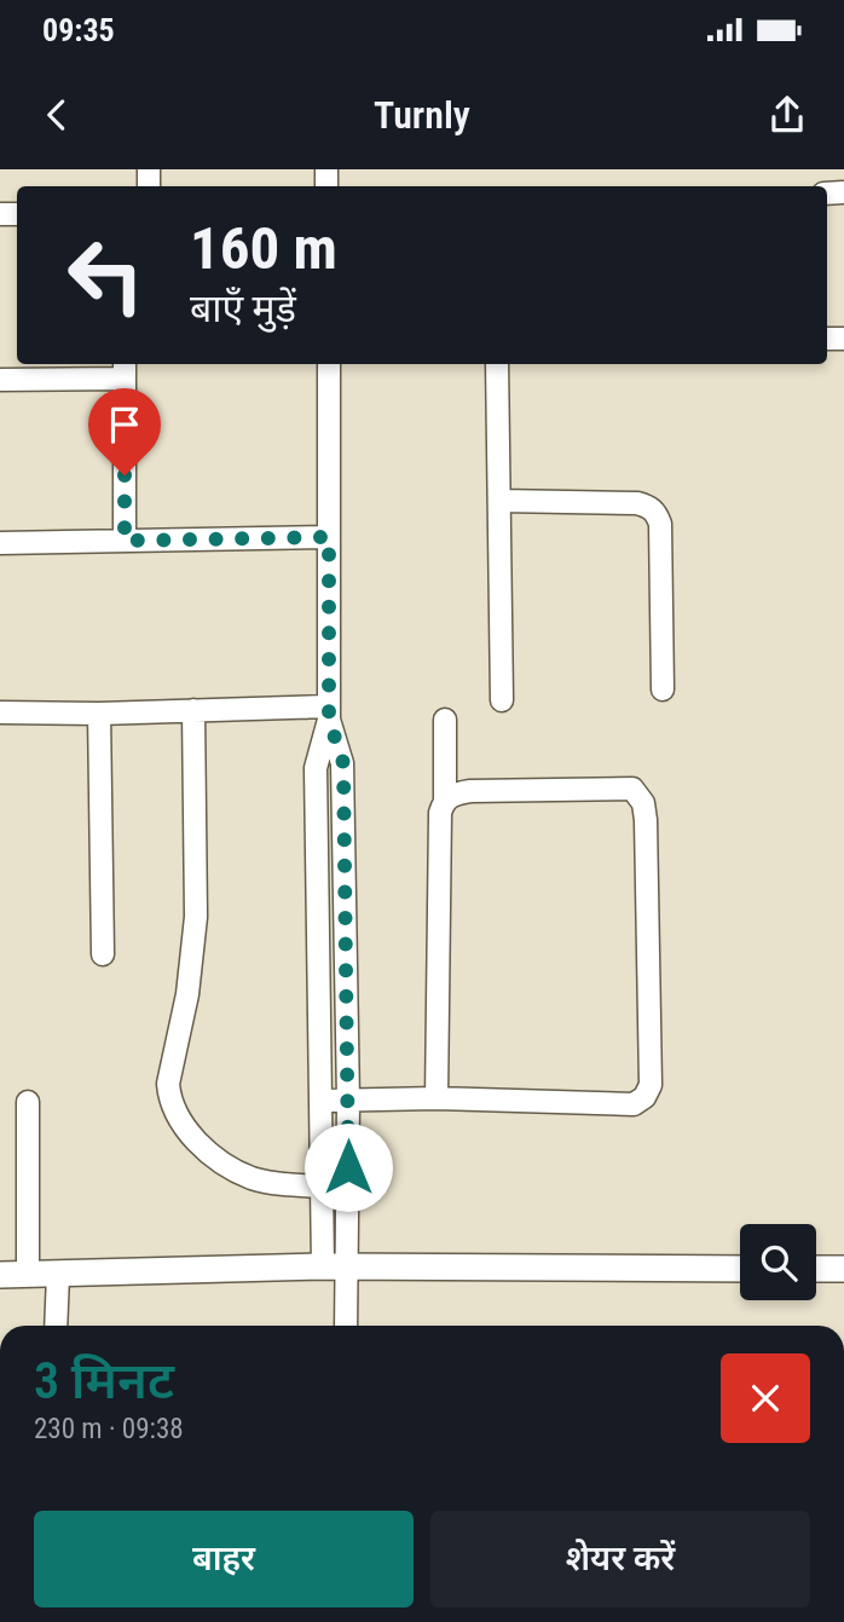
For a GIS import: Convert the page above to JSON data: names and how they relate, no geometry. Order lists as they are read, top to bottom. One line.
{"page":{"status":"09:35","header":"Turnly","turn":["160 m","बाएँ मुड़ें"],"heading":["3 मिनट","230 m · 09:38"],"buttons":["बाहर","शेयर करें"]}}
